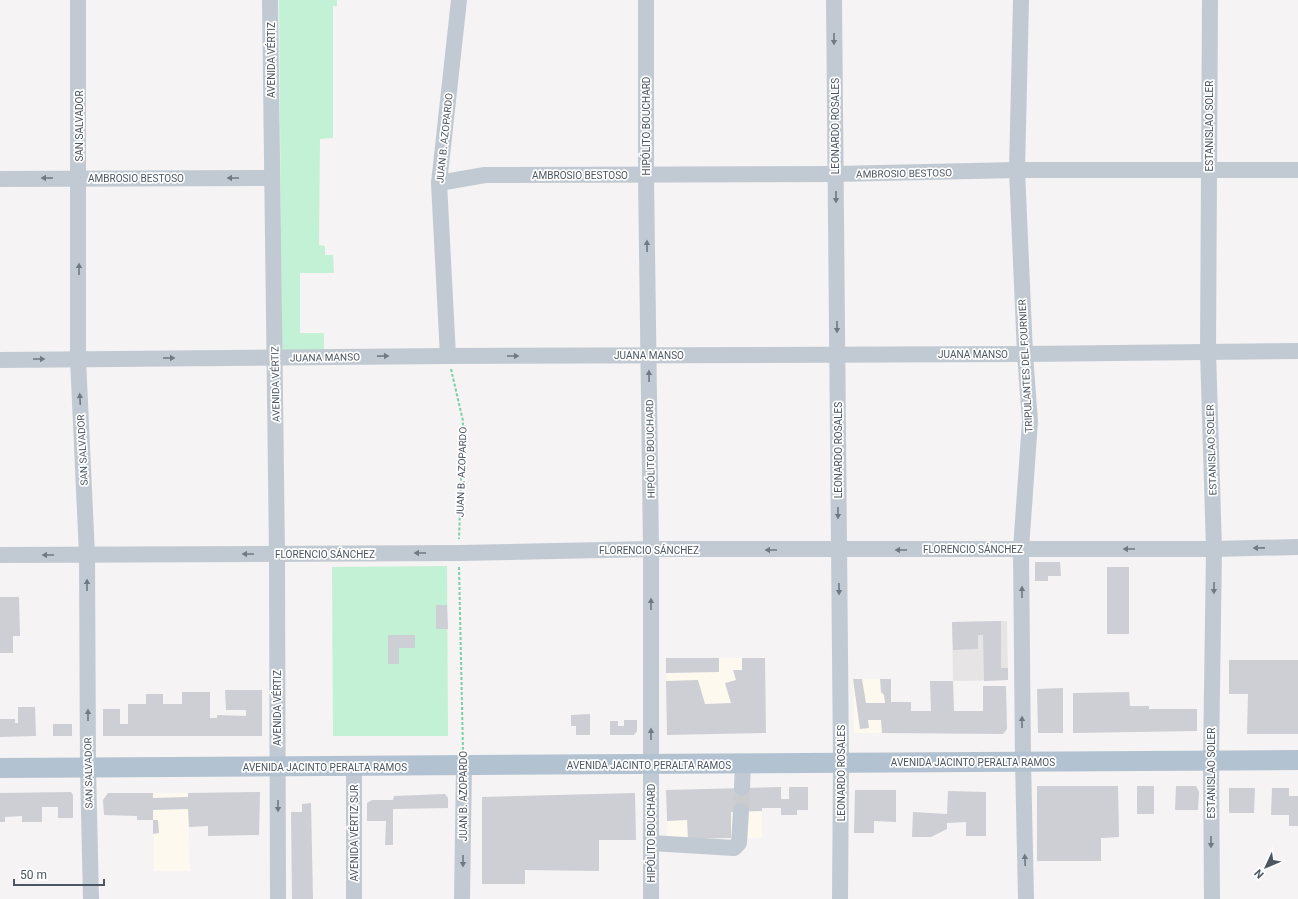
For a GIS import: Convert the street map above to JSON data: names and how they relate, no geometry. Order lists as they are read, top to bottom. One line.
{"streets":{"main road":["AVENIDA JACINTO PERALTA RAMOS"],"street":["AVENIDA VÉRTIZ","SAN SALVADOR","HIPÓLITO BOUCHARD","LEONARDO ROSALES","ESTANISLAO SOLER","JUAN B. AZOPARDO","AMBROSIO BESTOSO","JUANA MANSO","TRIPULANTES DEL FOURNIER","FLORENCIO SÁNCHEZ","AVENIDA VÉRTIZ SUR"]},"crossings":[["AVENIDA VÉRTIZ","AMBROSIO BESTOSO"],["AVENIDA VÉRTIZ","JUANA MANSO"],["AVENIDA VÉRTIZ","FLORENCIO SÁNCHEZ"],["AVENIDA VÉRTIZ","AVENIDA JACINTO PERALTA RAMOS"],["SAN SALVADOR","AMBROSIO BESTOSO"],["SAN SALVADOR","JUANA MANSO"],["SAN SALVADOR","FLORENCIO SÁNCHEZ"],["SAN SALVADOR","AVENIDA JACINTO PERALTA RAMOS"],["HIPÓLITO BOUCHARD","AMBROSIO BESTOSO"],["HIPÓLITO BOUCHARD","JUANA MANSO"],["HIPÓLITO BOUCHARD","FLORENCIO SÁNCHEZ"],["HIPÓLITO BOUCHARD","AVENIDA JACINTO PERALTA RAMOS"],["LEONARDO ROSALES","AMBROSIO BESTOSO"],["LEONARDO ROSALES","JUANA MANSO"],["LEONARDO ROSALES","FLORENCIO SÁNCHEZ"],["LEONARDO ROSALES","AVENIDA JACINTO PERALTA RAMOS"],["ESTANISLAO SOLER","AMBROSIO BESTOSO"],["ESTANISLAO SOLER","JUANA MANSO"],["ESTANISLAO SOLER","FLORENCIO SÁNCHEZ"],["ESTANISLAO SOLER","AVENIDA JACINTO PERALTA RAMOS"],["JUAN B. AZOPARDO","AMBROSIO BESTOSO"],["JUAN B. AZOPARDO","JUANA MANSO"],["JUAN B. AZOPARDO","FLORENCIO SÁNCHEZ"],["JUAN B. AZOPARDO","AVENIDA JACINTO PERALTA RAMOS"],["AMBROSIO BESTOSO","TRIPULANTES DEL FOURNIER"],["JUANA MANSO","TRIPULANTES DEL FOURNIER"],["TRIPULANTES DEL FOURNIER","FLORENCIO SÁNCHEZ"],["TRIPULANTES DEL FOURNIER","AVENIDA JACINTO PERALTA RAMOS"],["AVENIDA JACINTO PERALTA RAMOS","AVENIDA VÉRTIZ SUR"]],"one_way":["SAN SALVADOR","HIPÓLITO BOUCHARD","LEONARDO ROSALES","ESTANISLAO SOLER","JUANA MANSO","TRIPULANTES DEL FOURNIER","FLORENCIO SÁNCHEZ"],"scale_bar":"50 m","north":"bottom left"}
